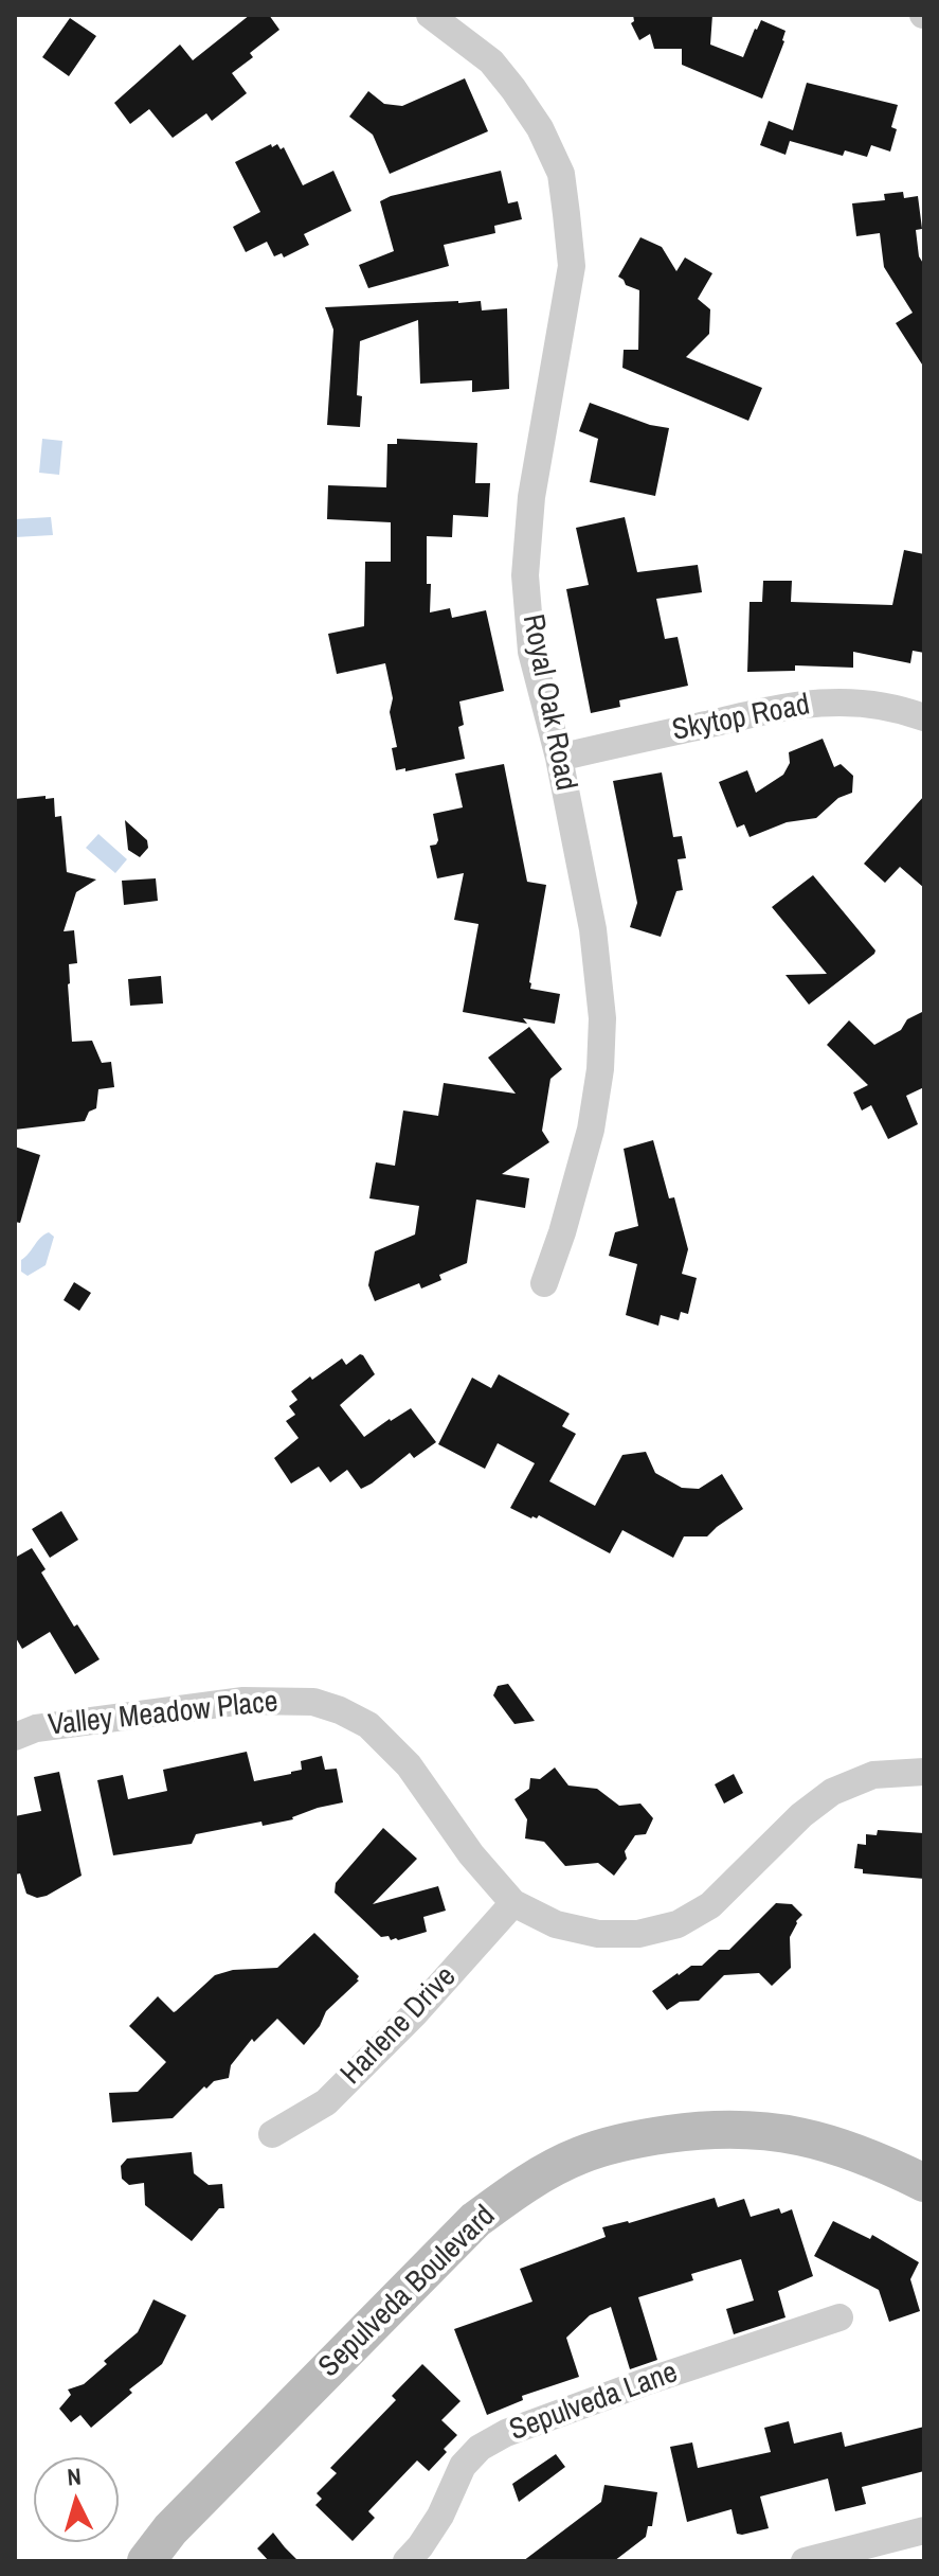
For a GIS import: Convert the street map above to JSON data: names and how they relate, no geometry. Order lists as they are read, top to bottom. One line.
{"streets":{"main road":["Sepulveda Boulevard"],"street":["Royal Oak Road","Skytop Road","Valley Meadow Place","Harlene Drive","Sepulveda Lane"]},"crossings":[["Royal Oak Road","Skytop Road"],["Valley Meadow Place","Harlene Drive"]],"north":"top"}
